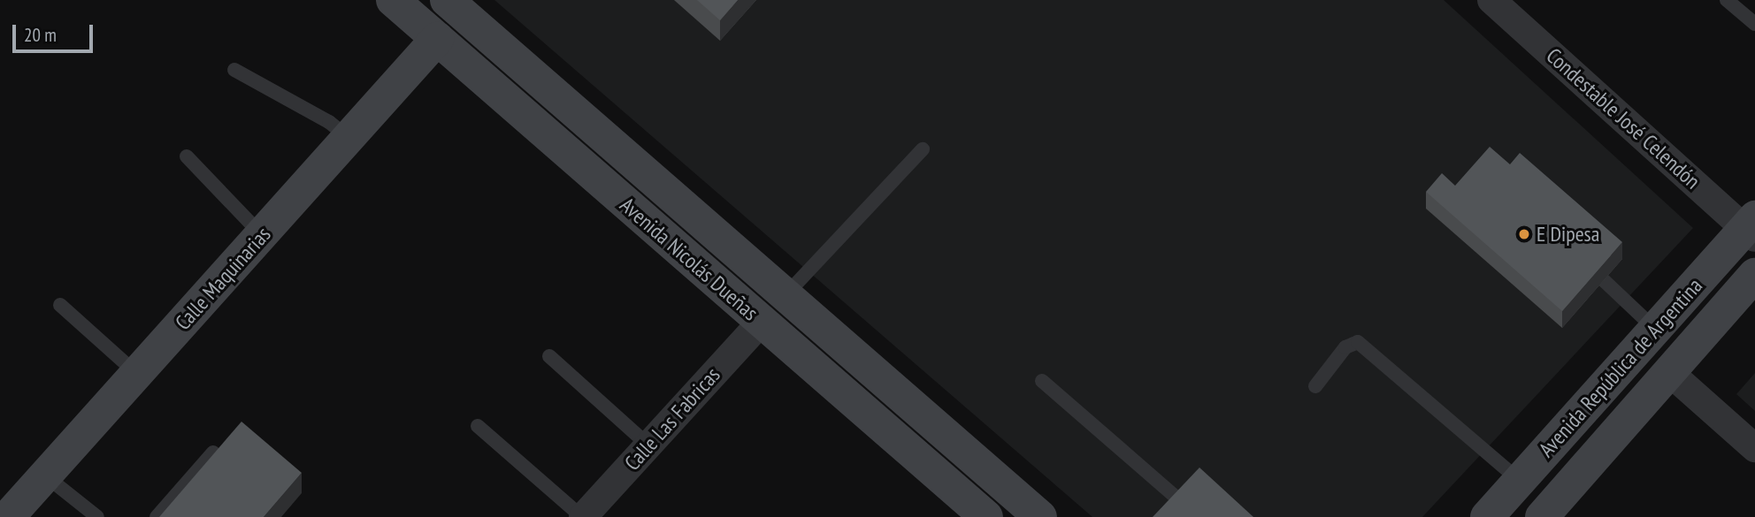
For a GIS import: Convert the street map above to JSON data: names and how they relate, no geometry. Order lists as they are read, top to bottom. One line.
{"streets":{"main road":["Avenida Nicolás Dueñas","Calle Maquinarias","Avenida República de Argentina"],"street":["Condestable José Celendón","Calle Las Fabricas"]},"crossings":[["Condestable José Celendón","Avenida República de Argentina"],["Avenida Nicolás Dueñas","Calle Maquinarias"],["Avenida Nicolás Dueñas","Calle Las Fabricas"]],"places":["E Dipesa"],"scale_bar":"20 m"}
